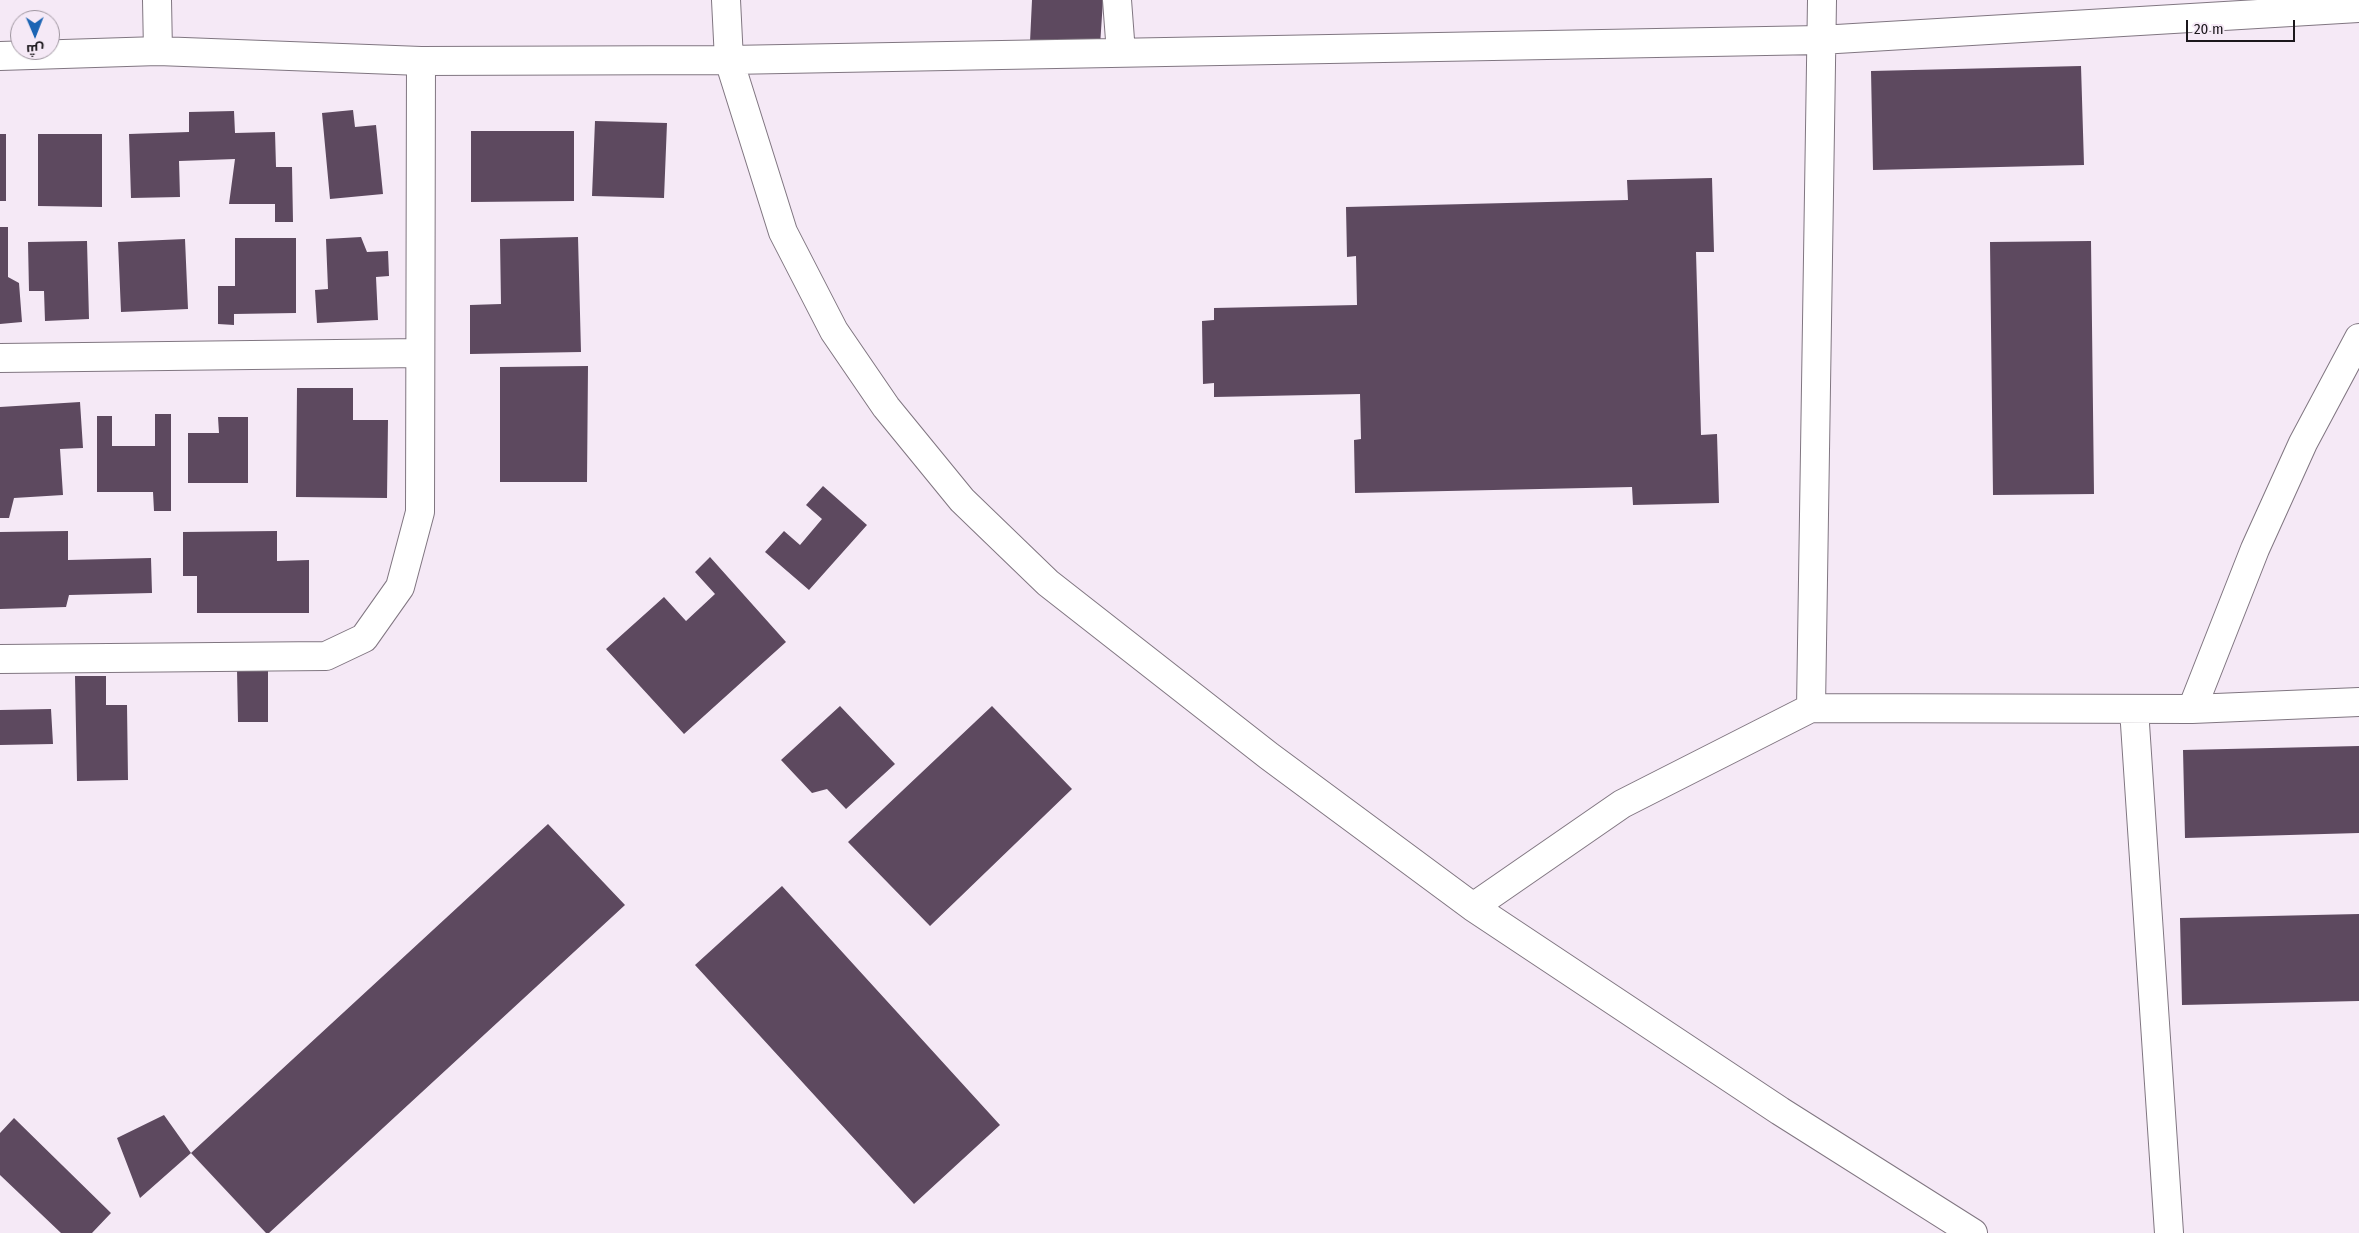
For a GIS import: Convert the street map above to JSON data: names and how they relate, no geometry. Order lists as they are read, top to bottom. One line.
{"scale_bar":"20 m","north":"bottom"}
